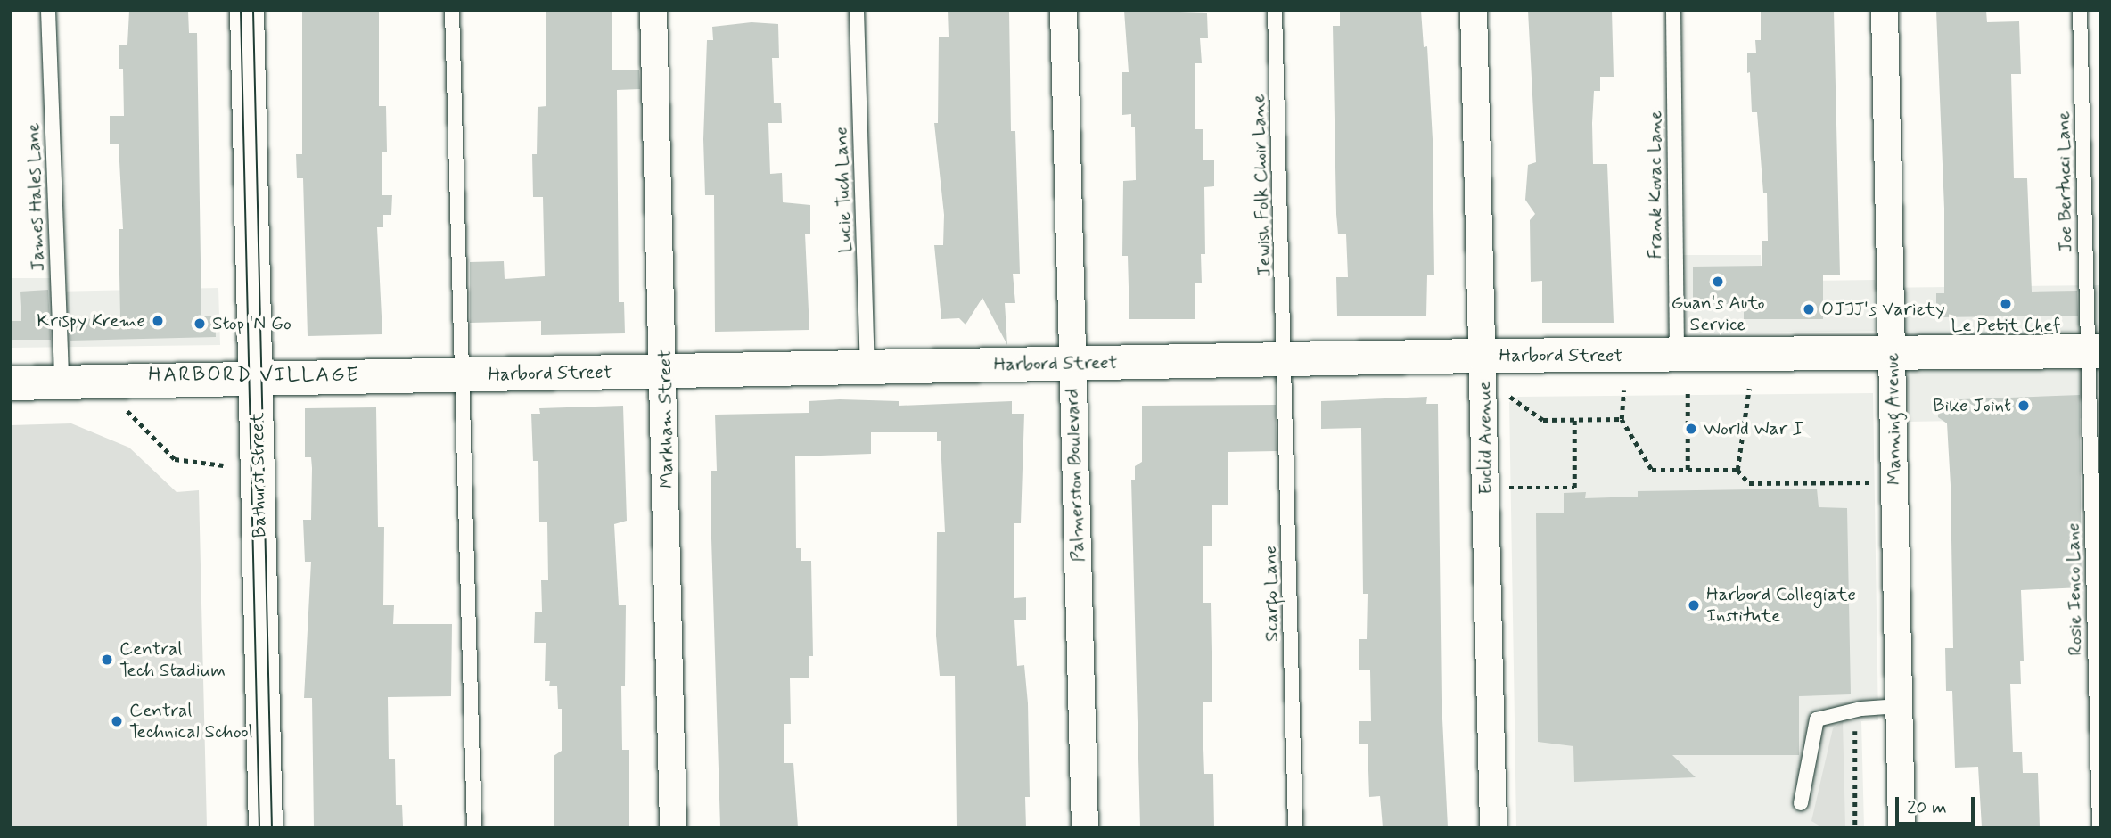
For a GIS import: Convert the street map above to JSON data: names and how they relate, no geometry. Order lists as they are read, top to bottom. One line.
{"streets":{"street":["Harbord Street","Markham Street","Manning Avenue","Euclid Avenue","Bathurst Street","Palmerston Boulevard"],"lane":["Joe Bertucci Lane","Frank Kovac Lane","Jewish Folk Choir Lane","Lucie Tuch Lane","James Hales Lane","Rosie Ienco Lane","Scarfo Lane"]},"crossings":[["Joe Bertucci Lane","Harbord Street"],["Joe Bertucci Lane","Rosie Ienco Lane"],["Frank Kovac Lane","Harbord Street"],["Jewish Folk Choir Lane","Harbord Street"],["Jewish Folk Choir Lane","Scarfo Lane"],["Lucie Tuch Lane","Harbord Street"],["James Hales Lane","Harbord Street"],["Harbord Street","Markham Street"],["Harbord Street","Manning Avenue"],["Harbord Street","Euclid Avenue"],["Harbord Street","Bathurst Street"],["Harbord Street","Palmerston Boulevard"],["Harbord Street","Rosie Ienco Lane"],["Harbord Street","Scarfo Lane"]],"districts":["HARBORD VILLAGE"],"places":["Guan's Auto Service","Le Petit Chef","OJJJ's Variety","Krispy Kreme","Stop 'N Go","Bike Joint","World War I","Harbord Collegiate Institute","Central Tech Stadium","Central Technical School"],"scale_bar":"20 m"}
